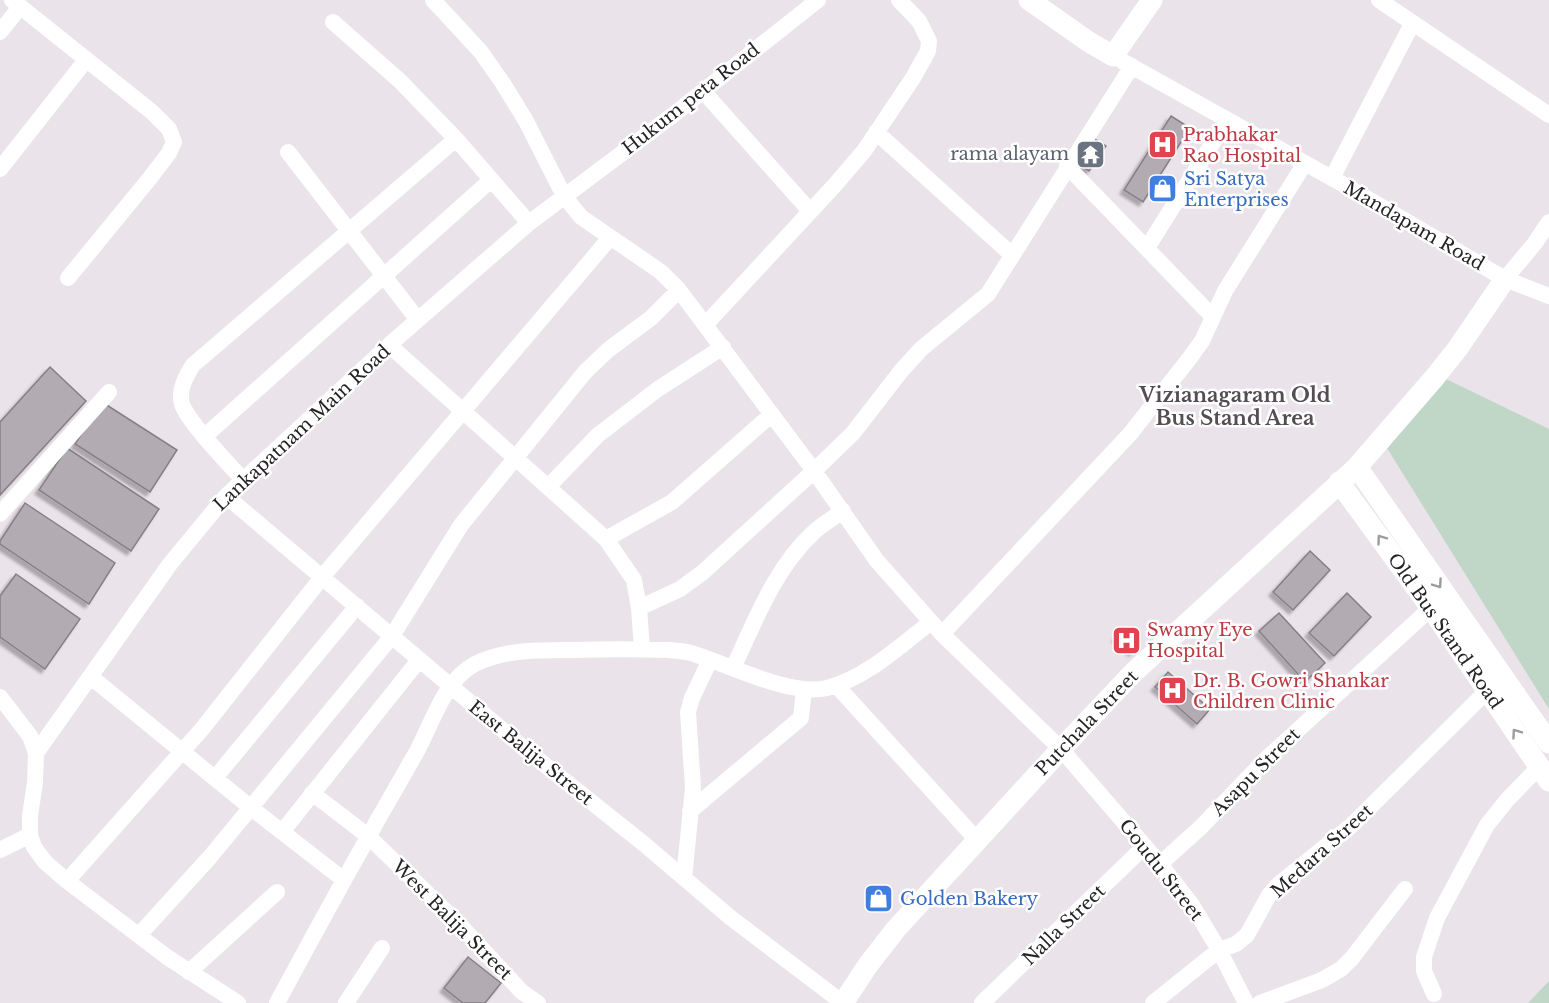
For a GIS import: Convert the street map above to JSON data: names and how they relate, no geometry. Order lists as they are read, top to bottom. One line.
{"streets":{"main road":["Mandapam Road","Old Bus Stand Road","Putchala Street"],"street":["Hukum peta Road","Lankapatnam Main Road","East Balija Street","Asapu Street","Medara Street","Goudu Street","West Balija Street","Nalla Street"]},"crossings":[["Hukum peta Road","Lankapatnam Main Road"],["Hukum peta Road","Goudu Street"],["Mandapam Road","Old Bus Stand Road"],["Mandapam Road","Putchala Street"],["Lankapatnam Main Road","East Balija Street"],["Lankapatnam Main Road","Goudu Street"],["Old Bus Stand Road","Putchala Street"],["Old Bus Stand Road","Asapu Street"],["Old Bus Stand Road","Medara Street"],["Putchala Street","East Balija Street"],["Putchala Street","Goudu Street"],["Asapu Street","Goudu Street"],["Medara Street","Goudu Street"],["Goudu Street","Nalla Street"]],"districts":["Vizianagaram Old Bus Stand Area"],"places":{"hospital":["Prabhakar Rao Hospital","Swamy Eye Hospital","Dr. B. Gowri Shankar Children Clinic"],"temple":["rama alayam"],"shop":["Sri Satya Enterprises","Golden Bakery"]}}
